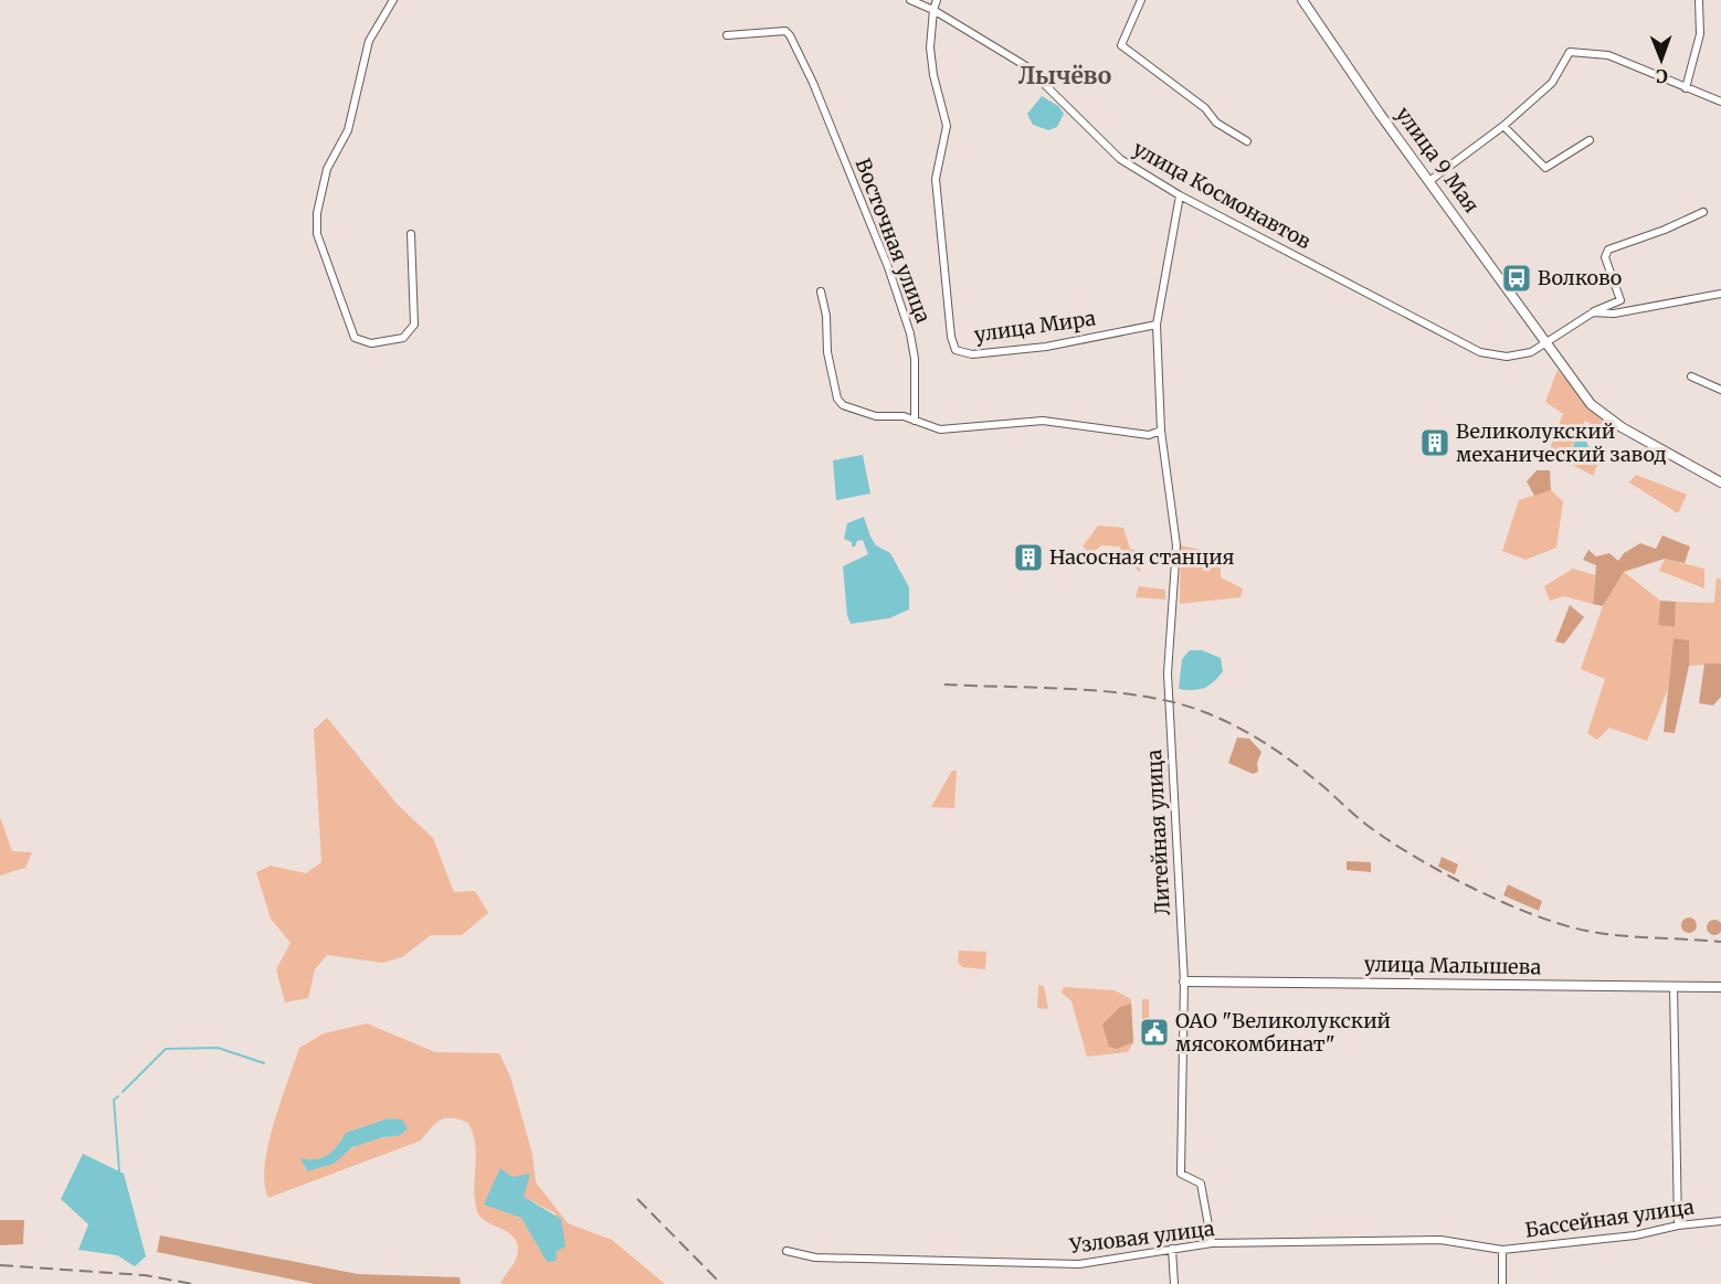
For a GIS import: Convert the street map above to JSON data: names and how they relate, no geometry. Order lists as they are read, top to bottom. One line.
{"streets":{"main road":["улица 9 Мая","улица Малышева"],"street":["улица Космонавтов","Восточная улица","улица Мира","Литейная улица","Бассейная улица","Узловая улица"]},"crossings":[["улица 9 Мая","улица Космонавтов"],["улица Космонавтов","улица Мира"],["улица Космонавтов","Литейная улица"],["улица Мира","Литейная улица"],["Литейная улица","улица Малышева"],["Литейная улица","Узловая улица"],["Бассейная улица","Узловая улица"]],"districts":["Лычёво"],"places":{"bus stop":["Волково"],"building":["Великолукский механический завод","Насосная станция"],"public building":["ОАО \"Великолукский мясокомбинат\""]},"north":"bottom"}
